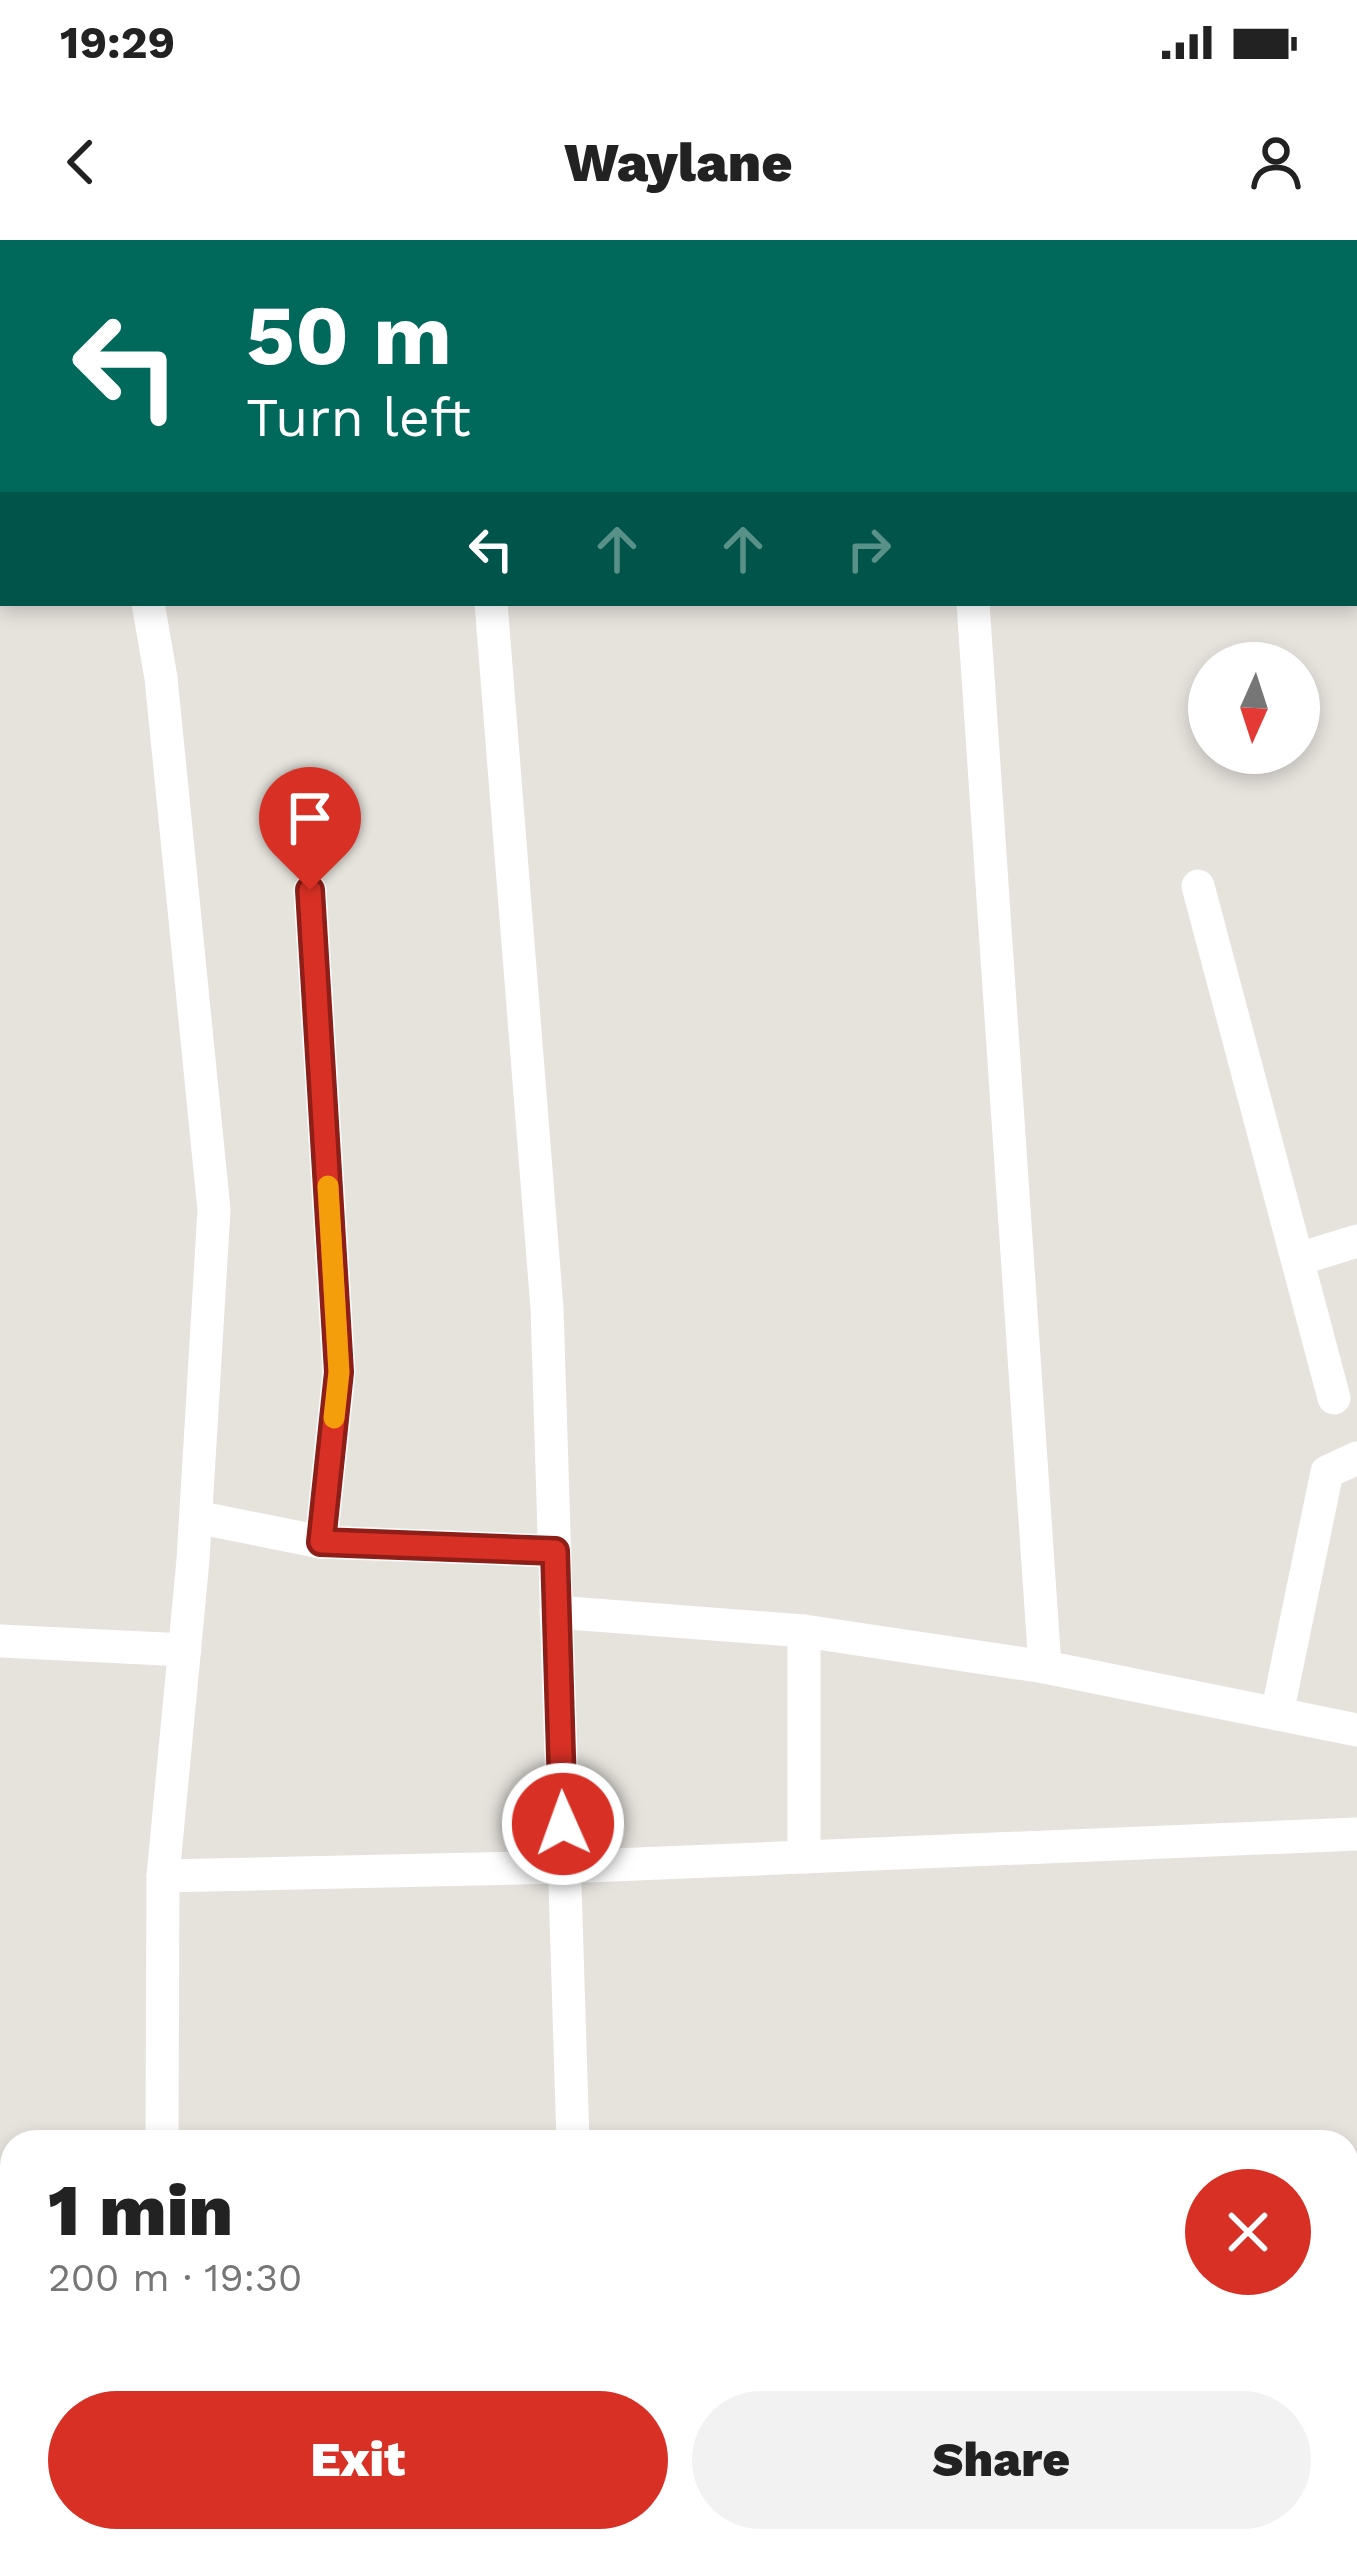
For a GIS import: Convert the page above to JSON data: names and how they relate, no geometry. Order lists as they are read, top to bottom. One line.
{"north":"bottom","page":{"status":"19:29","header":"Waylane","turn":["50 m","Turn left"],"heading":["1 min","200 m · 19:30"],"buttons":["Exit","Share"]}}
